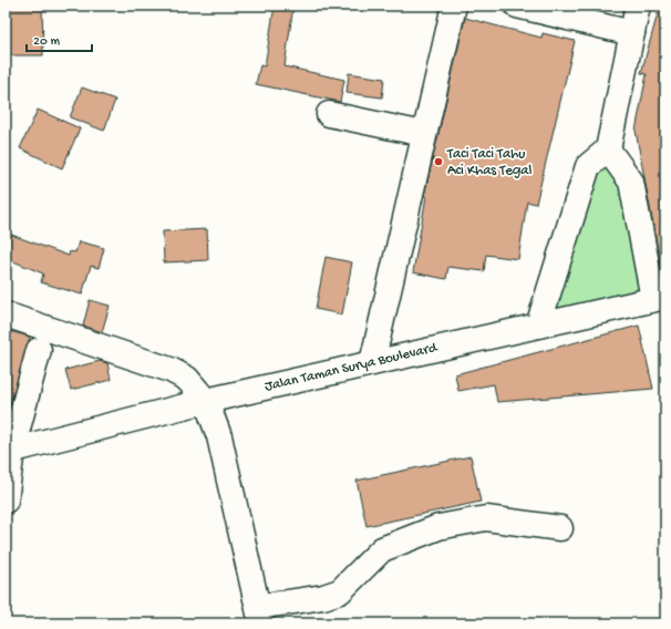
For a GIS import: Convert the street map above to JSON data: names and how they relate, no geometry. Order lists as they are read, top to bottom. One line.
{"streets":{"street":["Jalan Taman Surya Boulevard"]},"places":["Taci Taci Tahu Aci Khas Tegal"],"scale_bar":"20 m"}
